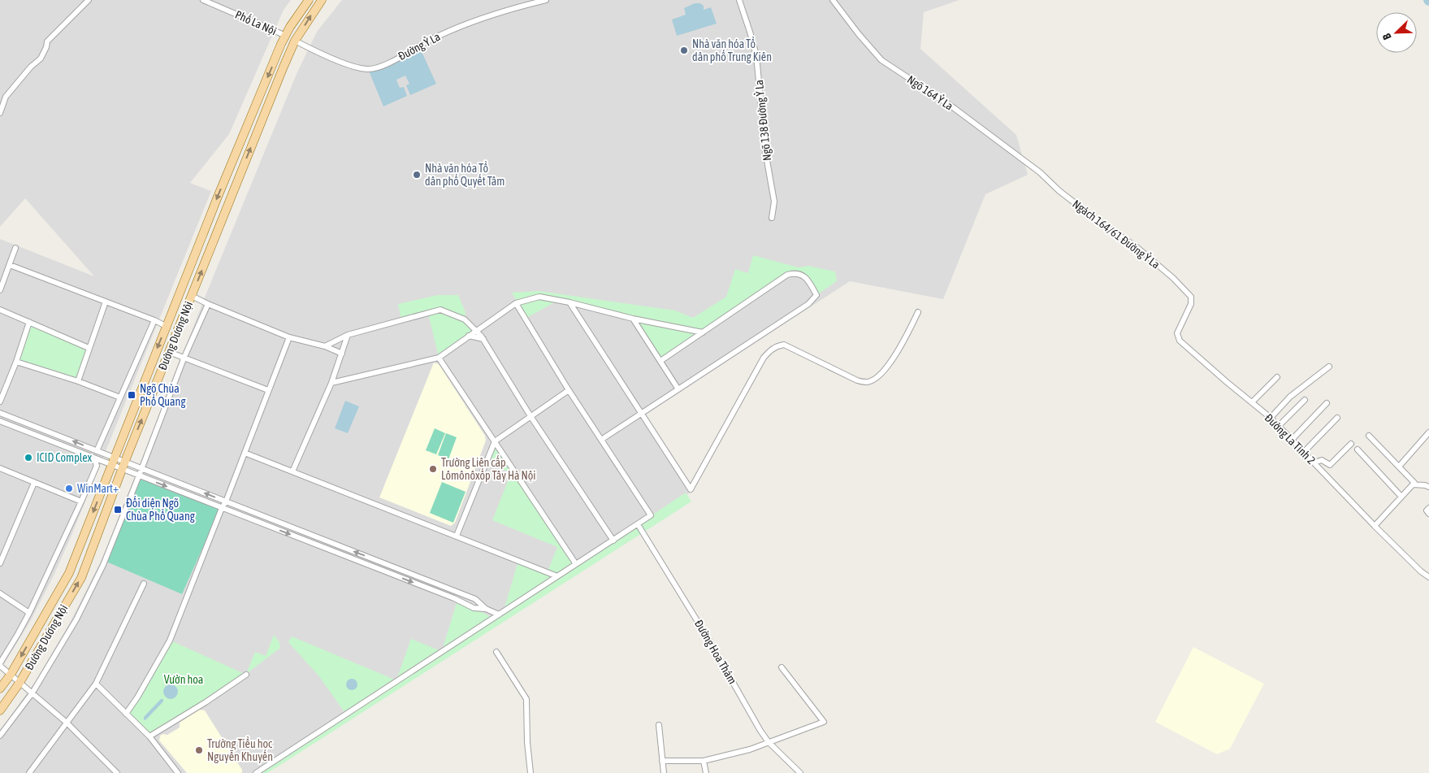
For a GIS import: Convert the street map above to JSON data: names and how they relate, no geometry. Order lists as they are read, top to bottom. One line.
{"streets":{"main road":["Đường Dương Nội"],"street":["Phố La Nội","Đường Ỷ La","Ngõ 164 Ỷ La","Ngõ 138 Đường Ỷ La","Ngách 164/61 Đường Ỷ La","Đường La Tinh 2","Đường Hoa Thám"]},"crossings":[["Phố La Nội","Đường Dương Nội"],["Đường Ỷ La","Đường Dương Nội"],["Ngõ 164 Ỷ La","Ngách 164/61 Đường Ỷ La"],["Ngách 164/61 Đường Ỷ La","Đường La Tinh 2"]],"parks":["Vườn hoa"],"places":{"other":["Nhà văn hóa Tổ dân phố Trung Kiên","Nhà văn hóa Tổ dân phố Quyết Tâm","ICID Complex","Trường Liên cấp Lômônôxốp Tây Hà Nội","WinMart+","Trường Tiểu học Nguyễn Khuyến"],"transit":["Ngõ Chùa Phổ Quang","Đối diện Ngõ Chùa Phổ Quang"]},"north":"bottom left"}
